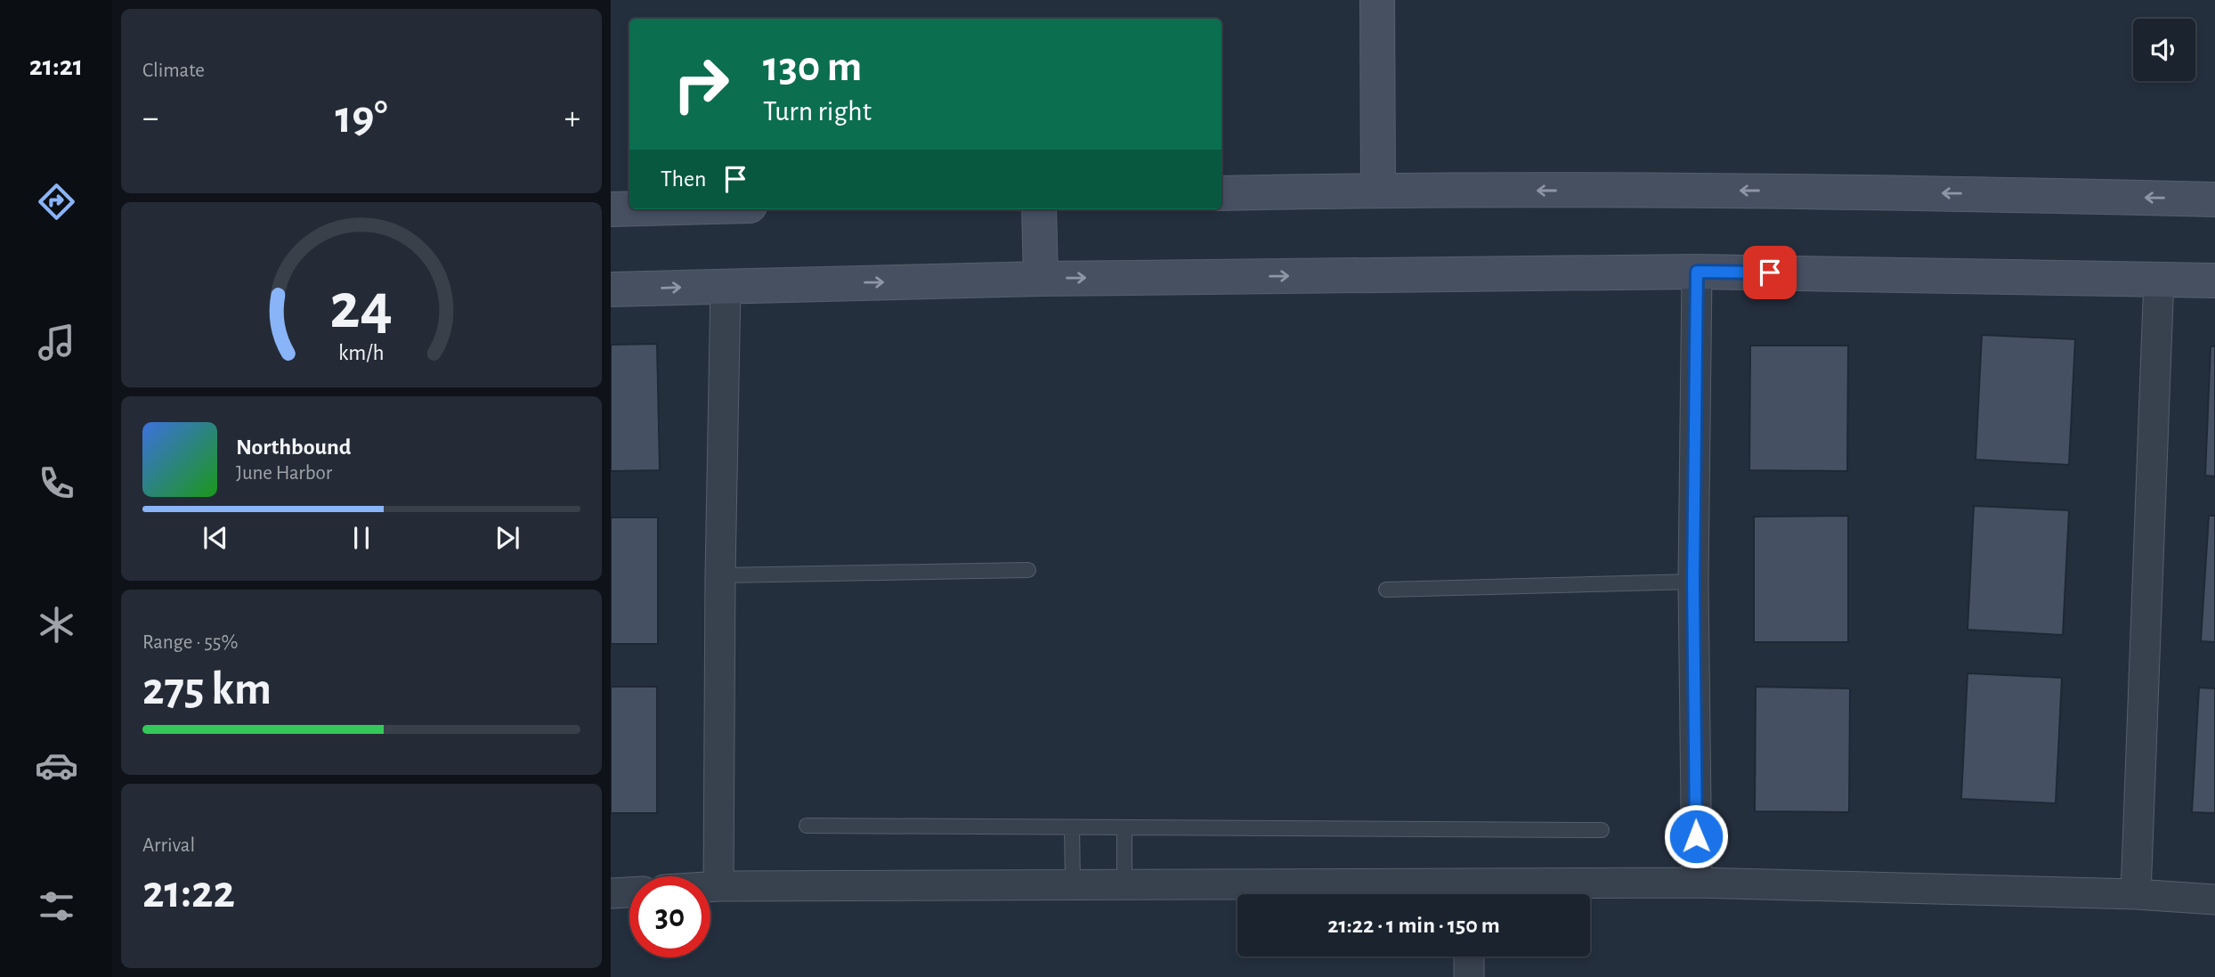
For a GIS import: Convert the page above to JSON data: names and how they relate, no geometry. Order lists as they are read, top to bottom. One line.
{"page":{"tabs":"21:21","tile":["Climate",["Range · 55%","275 km"],["Arrival","21:22"]],"turn":["130 m","Turn right"],"heat":["−","19°","+"],"then":"Then","song":["Northbound","June Harbor"],"limit":"30","trip":"21:22 · 1 min · 150 m","gauge":["24","km/h"]}}
